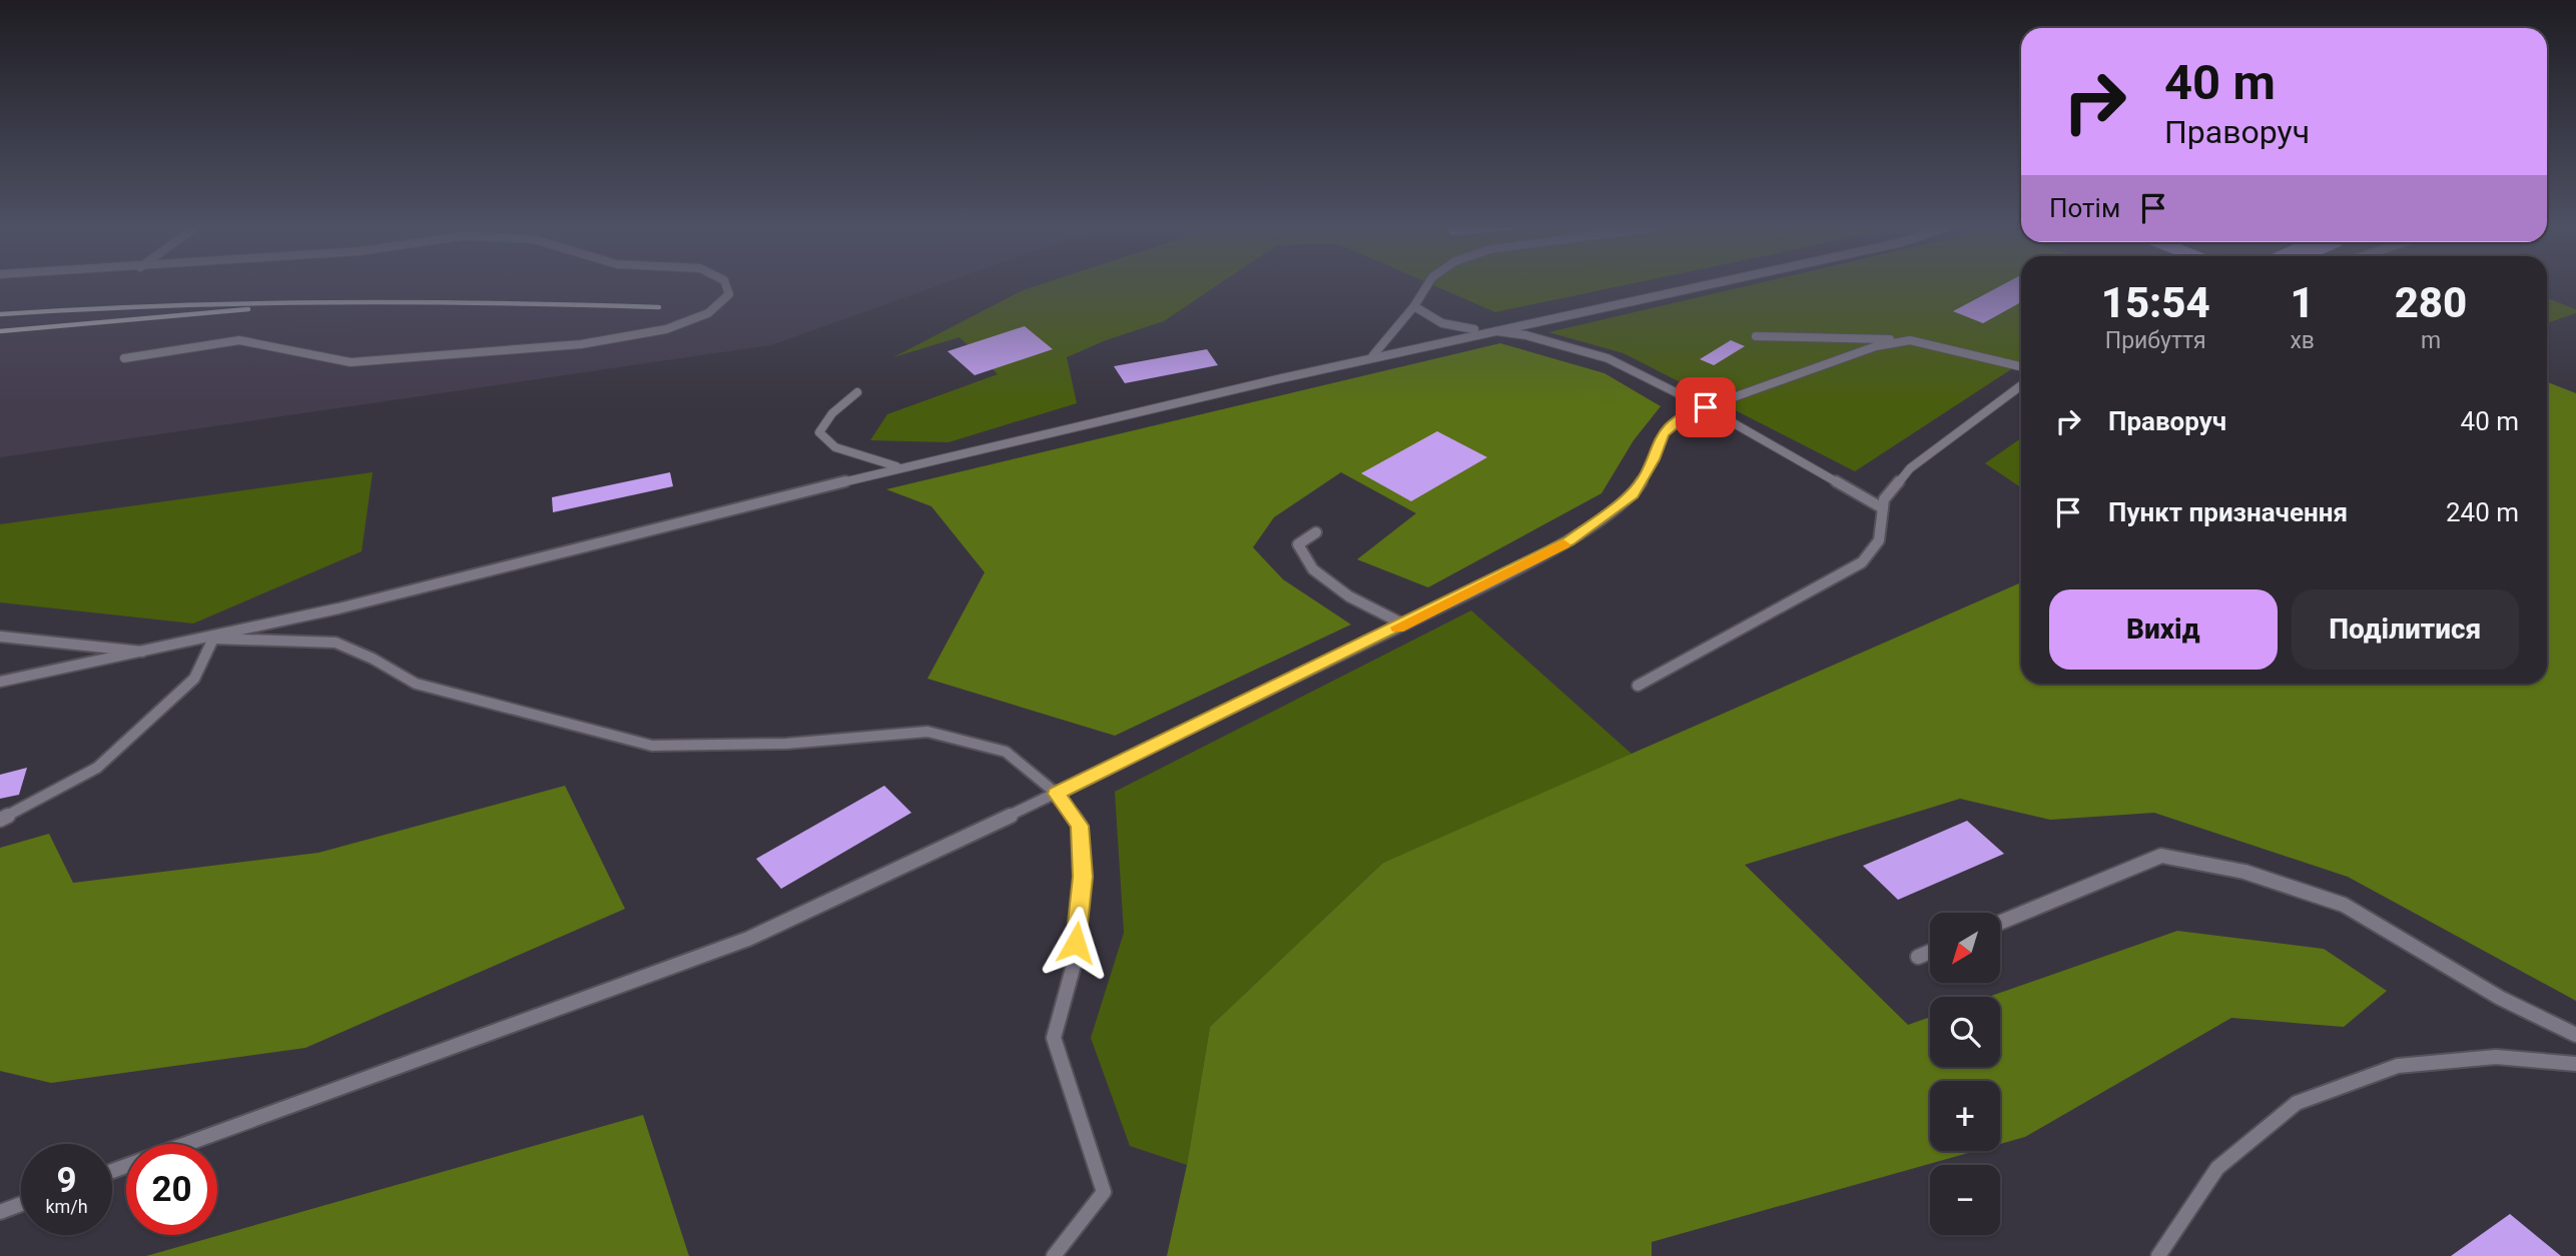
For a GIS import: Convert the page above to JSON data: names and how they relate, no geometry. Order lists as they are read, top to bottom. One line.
{"north":"bottom left","page":{"turn":["40 m","Праворуч"],"then":"Потім","eta":["15:54","Прибуття","1","хв","280","m"],"list":[{"name":"Праворуч","value":"40 m"},{"name":"Пункт призначення","value":"240 m"}],"buttons":["Вихід","Поділитися"],"map_buttons":["+","−"],"speed":"9 km/h","limit":"20"}}
